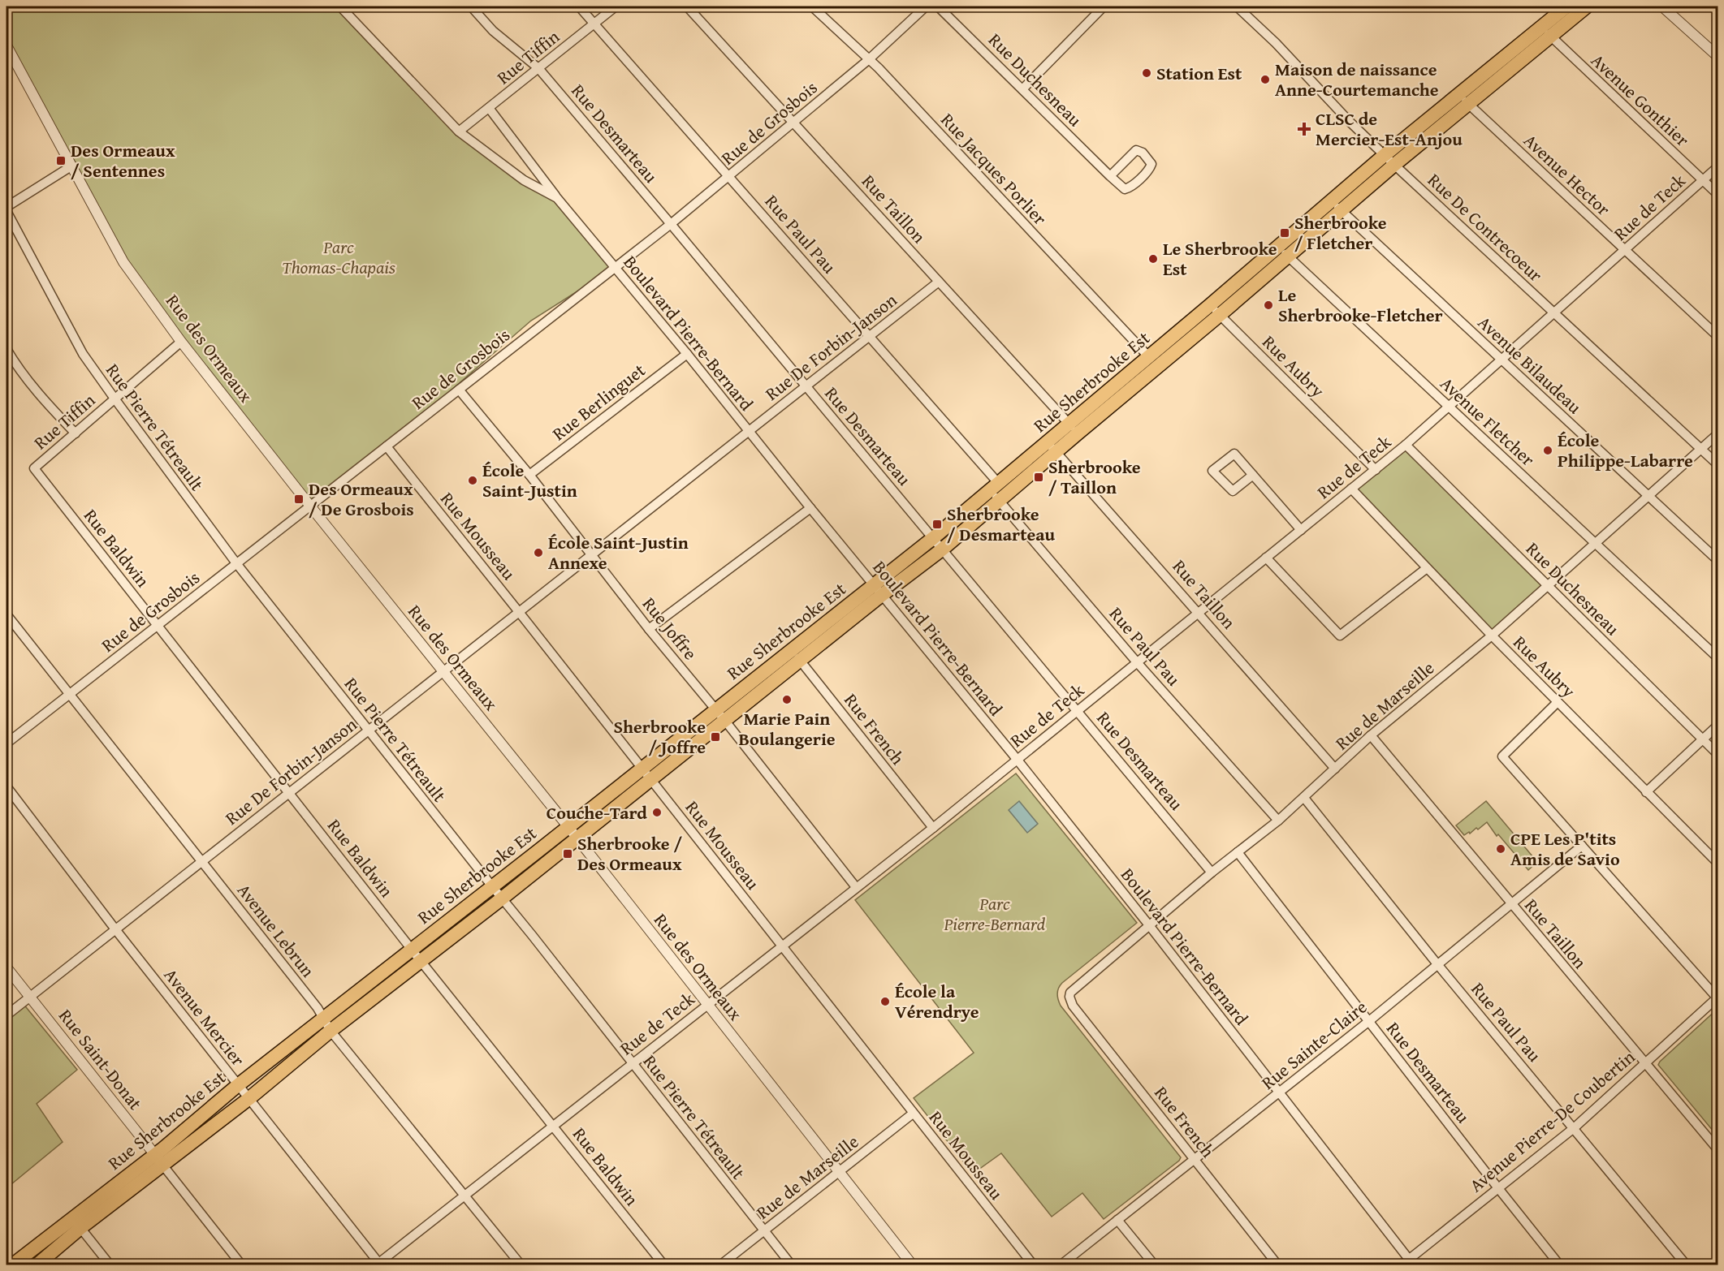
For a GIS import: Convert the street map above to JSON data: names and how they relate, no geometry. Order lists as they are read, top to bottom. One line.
{"streets":{"main road":["Rue Sherbrooke Est"],"street":["Rue Tiffin","Rue Duchesneau","Avenue Gonthier","Rue de Grosbois","Rue Desmarteau","Rue Jacques Porlier","Avenue Hector","Rue de Teck","Rue Taillon","Rue De Contrecoeur","Rue Paul Pau","Boulevard Pierre-Bernard","Rue De Forbin-Janson","Rue des Ormeaux","Avenue Bilaudeau","Rue Aubry","Rue Berlinguet","Avenue Fletcher","Rue Pierre Tétreault","Rue Mousseau","Rue Baldwin","Rue Joffre","Rue de Marseille","Rue French","Avenue Lebrun","Avenue Mercier","Rue Sainte-Claire","Rue Saint-Donat","Avenue Pierre-De Coubertin"]},"crossings":[["Rue Tiffin","Rue Desmarteau"],["Rue Tiffin","Rue Paul Pau"],["Rue Tiffin","Boulevard Pierre-Bernard"],["Rue Tiffin","Rue des Ormeaux"],["Rue Tiffin","Rue Pierre Tétreault"],["Rue Tiffin","Rue Baldwin"],["Rue Duchesneau","Rue de Teck"],["Rue Duchesneau","Rue de Marseille"],["Avenue Gonthier","Rue de Teck"],["Avenue Gonthier","Rue Sherbrooke Est"],["Rue de Grosbois","Rue Desmarteau"],["Rue de Grosbois","Rue Jacques Porlier"],["Rue de Grosbois","Rue Taillon"],["Rue de Grosbois","Rue Paul Pau"],["Rue de Grosbois","Boulevard Pierre-Bernard"],["Rue de Grosbois","Rue des Ormeaux"],["Rue de Grosbois","Rue Pierre Tétreault"],["Rue de Grosbois","Rue Mousseau"],["Rue de Grosbois","Rue Baldwin"],["Rue de Grosbois","Rue Joffre"],["Rue de Grosbois","Avenue Lebrun"],["Rue Desmarteau","Rue de Teck"],["Rue Desmarteau","Rue De Forbin-Janson"],["Rue Desmarteau","Rue Sherbrooke Est"],["Rue Desmarteau","Rue de Marseille"],["Rue Desmarteau","Rue Sainte-Claire"],["Rue Desmarteau","Avenue Pierre-De Coubertin"],["Rue Jacques Porlier","Rue Sherbrooke Est"],["Avenue Hector","Rue de Teck"],["Avenue Hector","Rue Sherbrooke Est"],["Rue de Teck","Rue Taillon"],["Rue de Teck","Rue De Contrecoeur"],["Rue de Teck","Rue Paul Pau"],["Rue de Teck","Boulevard Pierre-Bernard"],["Rue de Teck","Rue des Ormeaux"],["Rue de Teck","Avenue Bilaudeau"],["Rue de Teck","Rue Aubry"],["Rue de Teck","Avenue Fletcher"],["Rue de Teck","Rue Pierre Tétreault"],["Rue de Teck","Rue Mousseau"],["Rue de Teck","Rue Baldwin"],["Rue de Teck","Rue Joffre"],["Rue de Teck","Rue French"],["Rue de Teck","Avenue Lebrun"],["Rue de Teck","Avenue Mercier"],["Rue Taillon","Rue De Forbin-Janson"],["Rue Taillon","Rue Sherbrooke Est"],["Rue Taillon","Rue de Marseille"],["Rue Taillon","Rue Sainte-Claire"],["Rue Taillon","Avenue Pierre-De Coubertin"],["Rue De Contrecoeur","Rue Sherbrooke Est"],["Rue De Contrecoeur","Rue de Marseille"],["Rue Paul Pau","Rue De Forbin-Janson"],["Rue Paul Pau","Rue Sherbrooke Est"],["Rue Paul Pau","Rue de Marseille"],["Rue Paul Pau","Rue Sainte-Claire"],["Rue Paul Pau","Avenue Pierre-De Coubertin"],["Boulevard Pierre-Bernard","Rue De Forbin-Janson"],["Boulevard Pierre-Bernard","Rue Sherbrooke Est"],["Boulevard Pierre-Bernard","Rue Berlinguet"],["Boulevard Pierre-Bernard","Rue de Marseille"],["Boulevard Pierre-Bernard","Rue Sainte-Claire"],["Boulevard Pierre-Bernard","Avenue Pierre-De Coubertin"],["Rue De Forbin-Janson","Rue des Ormeaux"],["Rue De Forbin-Janson","Rue Pierre Tétreault"],["Rue De Forbin-Janson","Rue Mousseau"],["Rue De Forbin-Janson","Rue Baldwin"],["Rue De Forbin-Janson","Rue Joffre"],["Rue De Forbin-Janson","Avenue Lebrun"],["Rue De Forbin-Janson","Avenue Mercier"],["Rue De Forbin-Janson","Rue Saint-Donat"],["Rue des Ormeaux","Rue Sherbrooke Est"],["Rue des Ormeaux","Rue de Marseille"],["Avenue Bilaudeau","Rue Sherbrooke Est"],["Avenue Bilaudeau","Rue de Marseille"],["Rue Aubry","Rue Sherbrooke Est"],["Rue Aubry","Rue de Marseille"],["Rue Sherbrooke Est","Avenue Fletcher"],["Rue Sherbrooke Est","Rue Pierre Tétreault"],["Rue Sherbrooke Est","Rue Mousseau"],["Rue Sherbrooke Est","Rue Baldwin"],["Rue Sherbrooke Est","Rue Joffre"],["Rue Sherbrooke Est","Rue French"],["Rue Sherbrooke Est","Avenue Lebrun"],["Rue Sherbrooke Est","Avenue Mercier"],["Rue Sherbrooke Est","Rue Saint-Donat"],["Rue Berlinguet","Rue Joffre"],["Avenue Fletcher","Rue de Marseille"],["Rue Pierre Tétreault","Rue de Marseille"],["Rue Mousseau","Rue de Marseille"],["Rue de Marseille","Rue French"],["Rue French","Rue Sainte-Claire"]],"parks":["Parc Thomas-Chapais","Parc Pierre-Bernard"],"places":{"other":["Station Est","Maison de naissance Anne-Courtemanche","Le Sherbrooke Est","Le Sherbrooke-Fletcher","École Philippe-Labarre","École Saint-Justin","École Saint-Justin Annexe","Marie Pain Boulangerie","Couche-Tard","CPE Les P'tits Amis de Savio","École la Vérendrye"],"health":["CLSC de Mercier-Est-Anjou"],"transit":["Des Ormeaux / Sentennes","Sherbrooke / Fletcher","Sherbrooke / Taillon","Des Ormeaux / De Grosbois","Sherbrooke / Desmarteau","Sherbrooke / Joffre","Sherbrooke / Des Ormeaux"]}}
